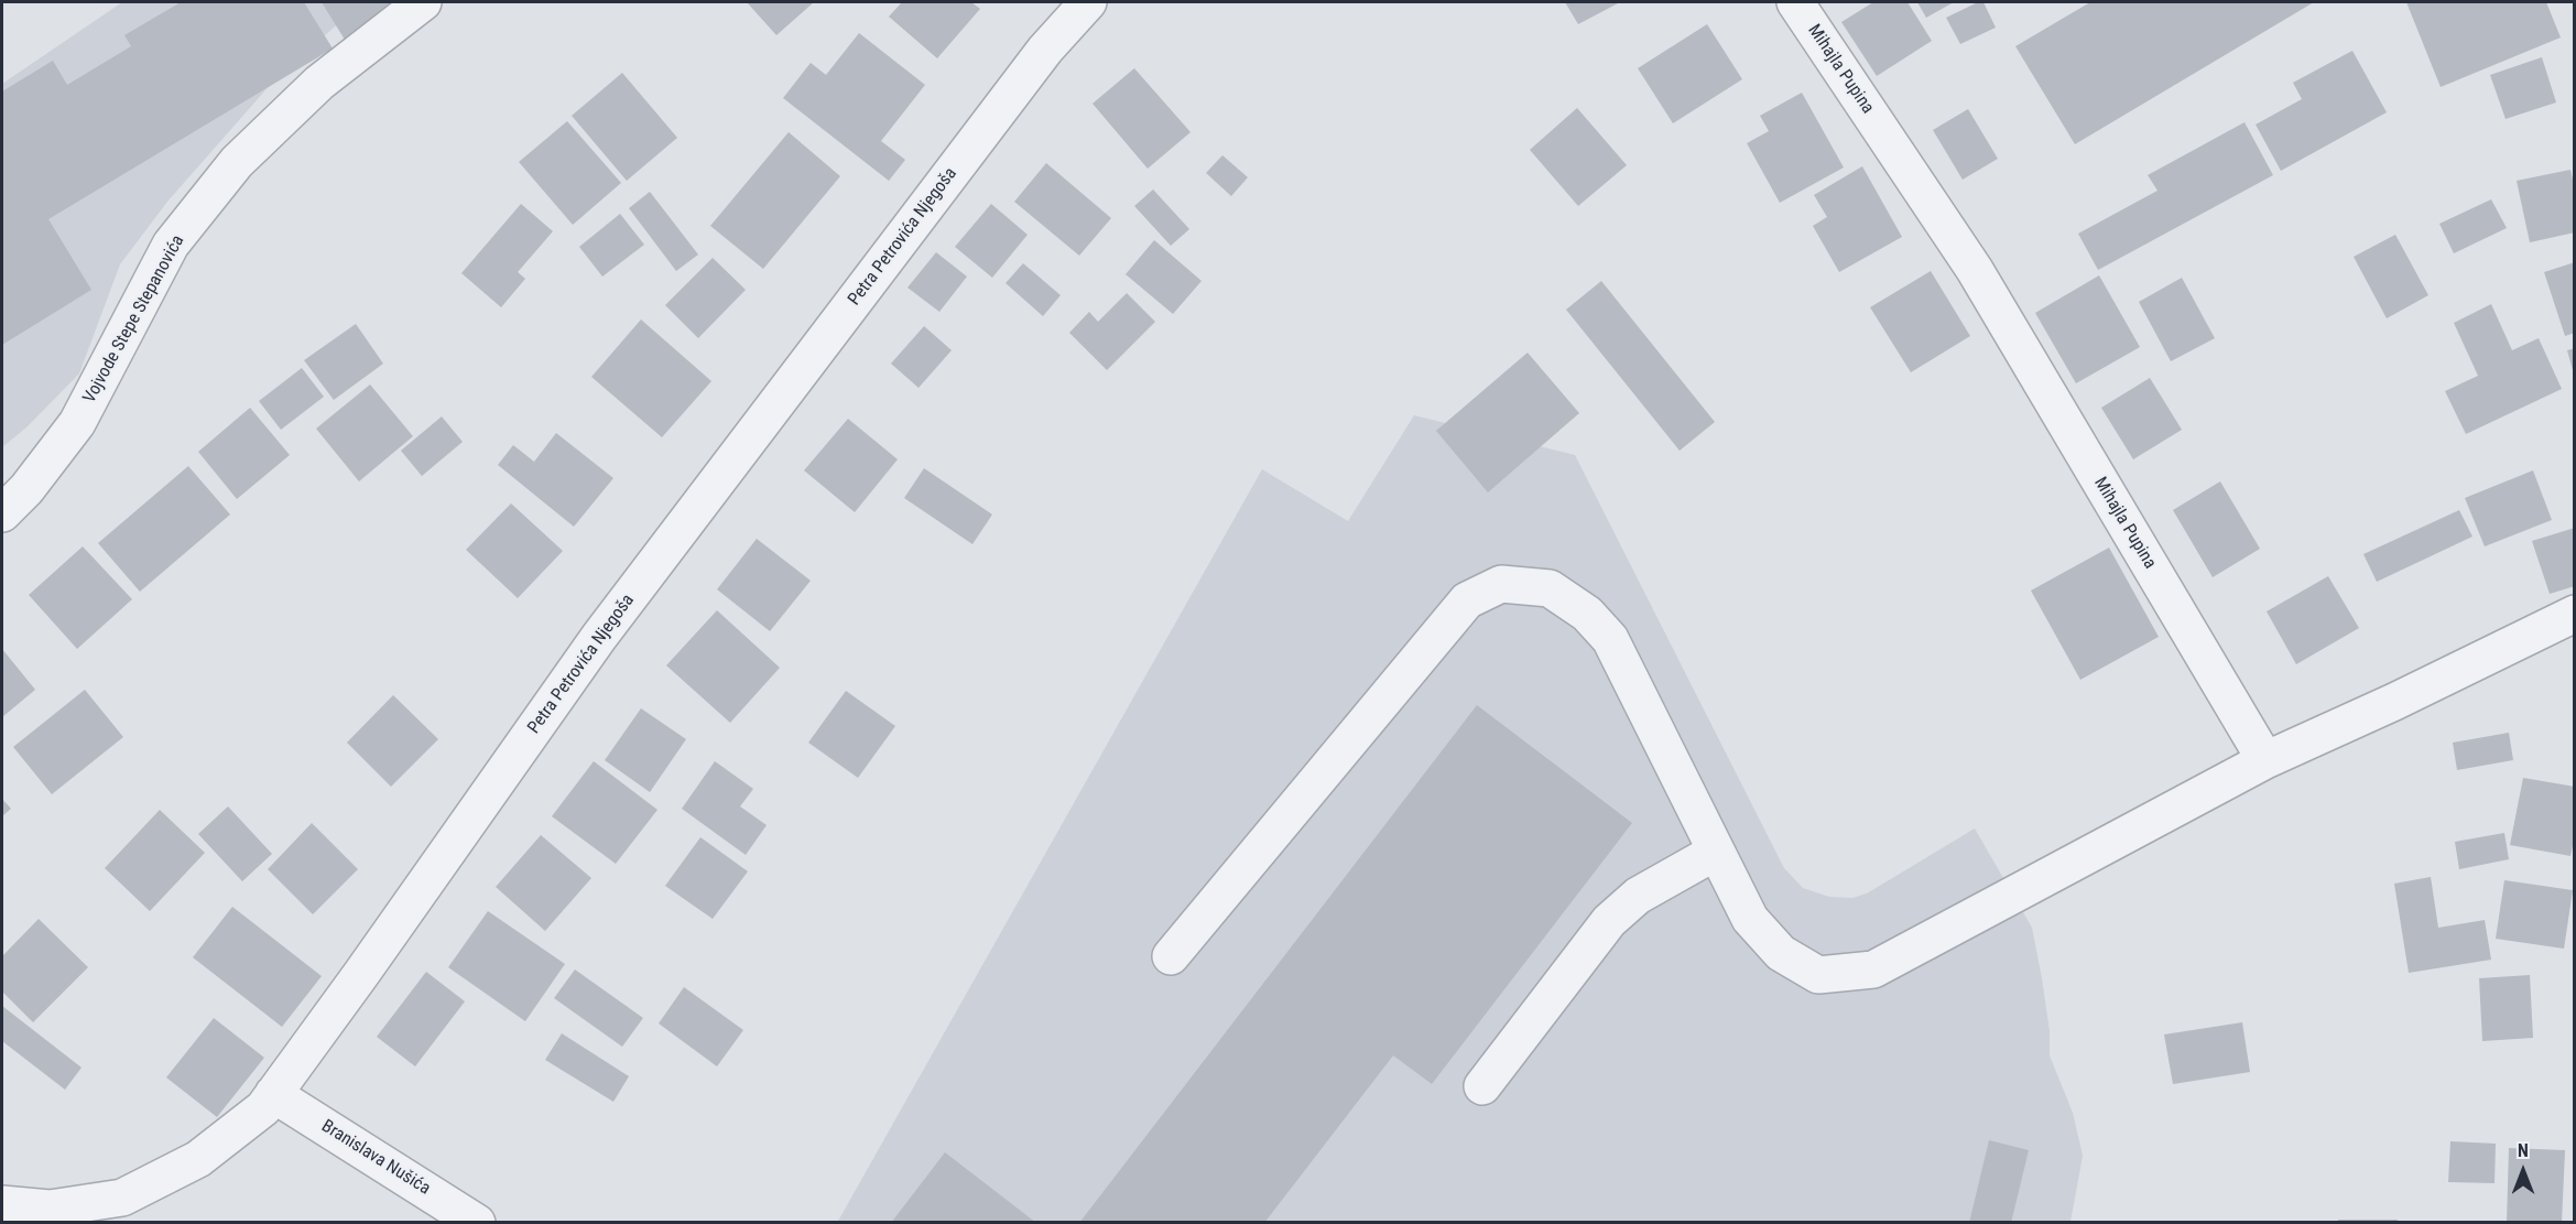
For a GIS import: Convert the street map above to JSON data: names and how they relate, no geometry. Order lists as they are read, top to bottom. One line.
{"streets":{"street":["Mihajla Pupina","Petra Petrovića Njegoša","Vojvode Stepe Stepanovića","Branislava Nušića"]},"crossings":[["Petra Petrovića Njegoša","Branislava Nušića"]],"north":"top"}
